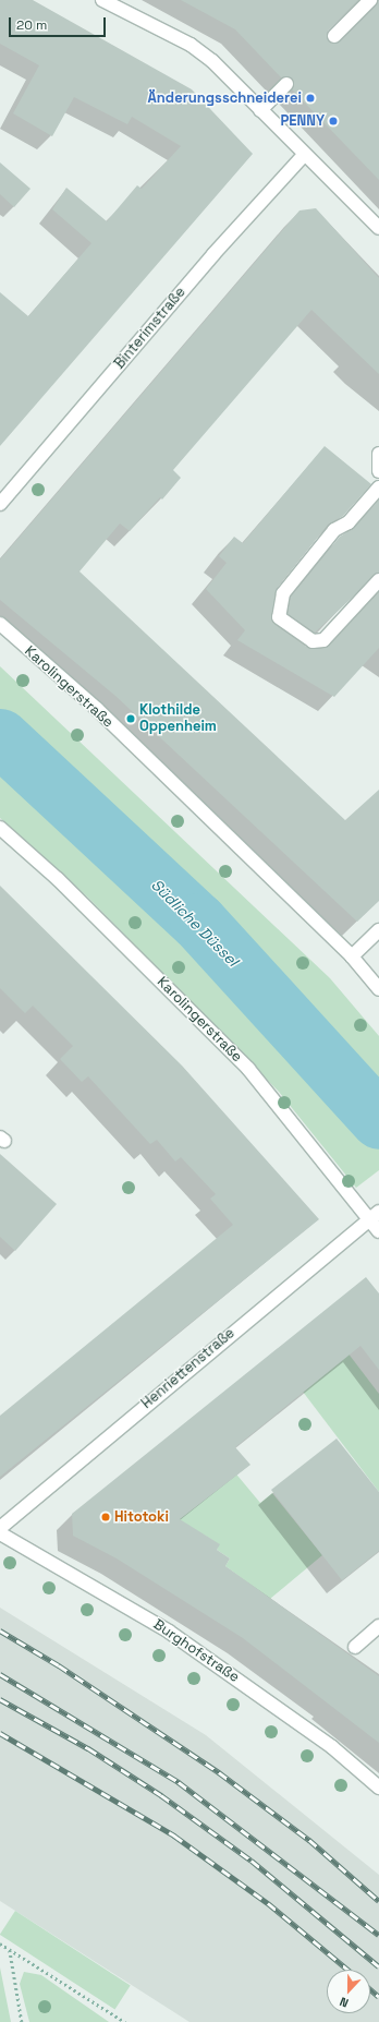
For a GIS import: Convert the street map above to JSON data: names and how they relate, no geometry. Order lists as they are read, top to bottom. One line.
{"streets":{"street":["Binterimstraße","Karolingerstraße","Henriettenstraße","Burghofstraße"]},"crossings":[["Karolingerstraße","Henriettenstraße"]],"water":["Südliche Düssel"],"places":["Änderungsschneiderei","PENNY","Klothilde Oppenheim","Hitotoki"],"scale_bar":"20 m","north":"bottom"}
